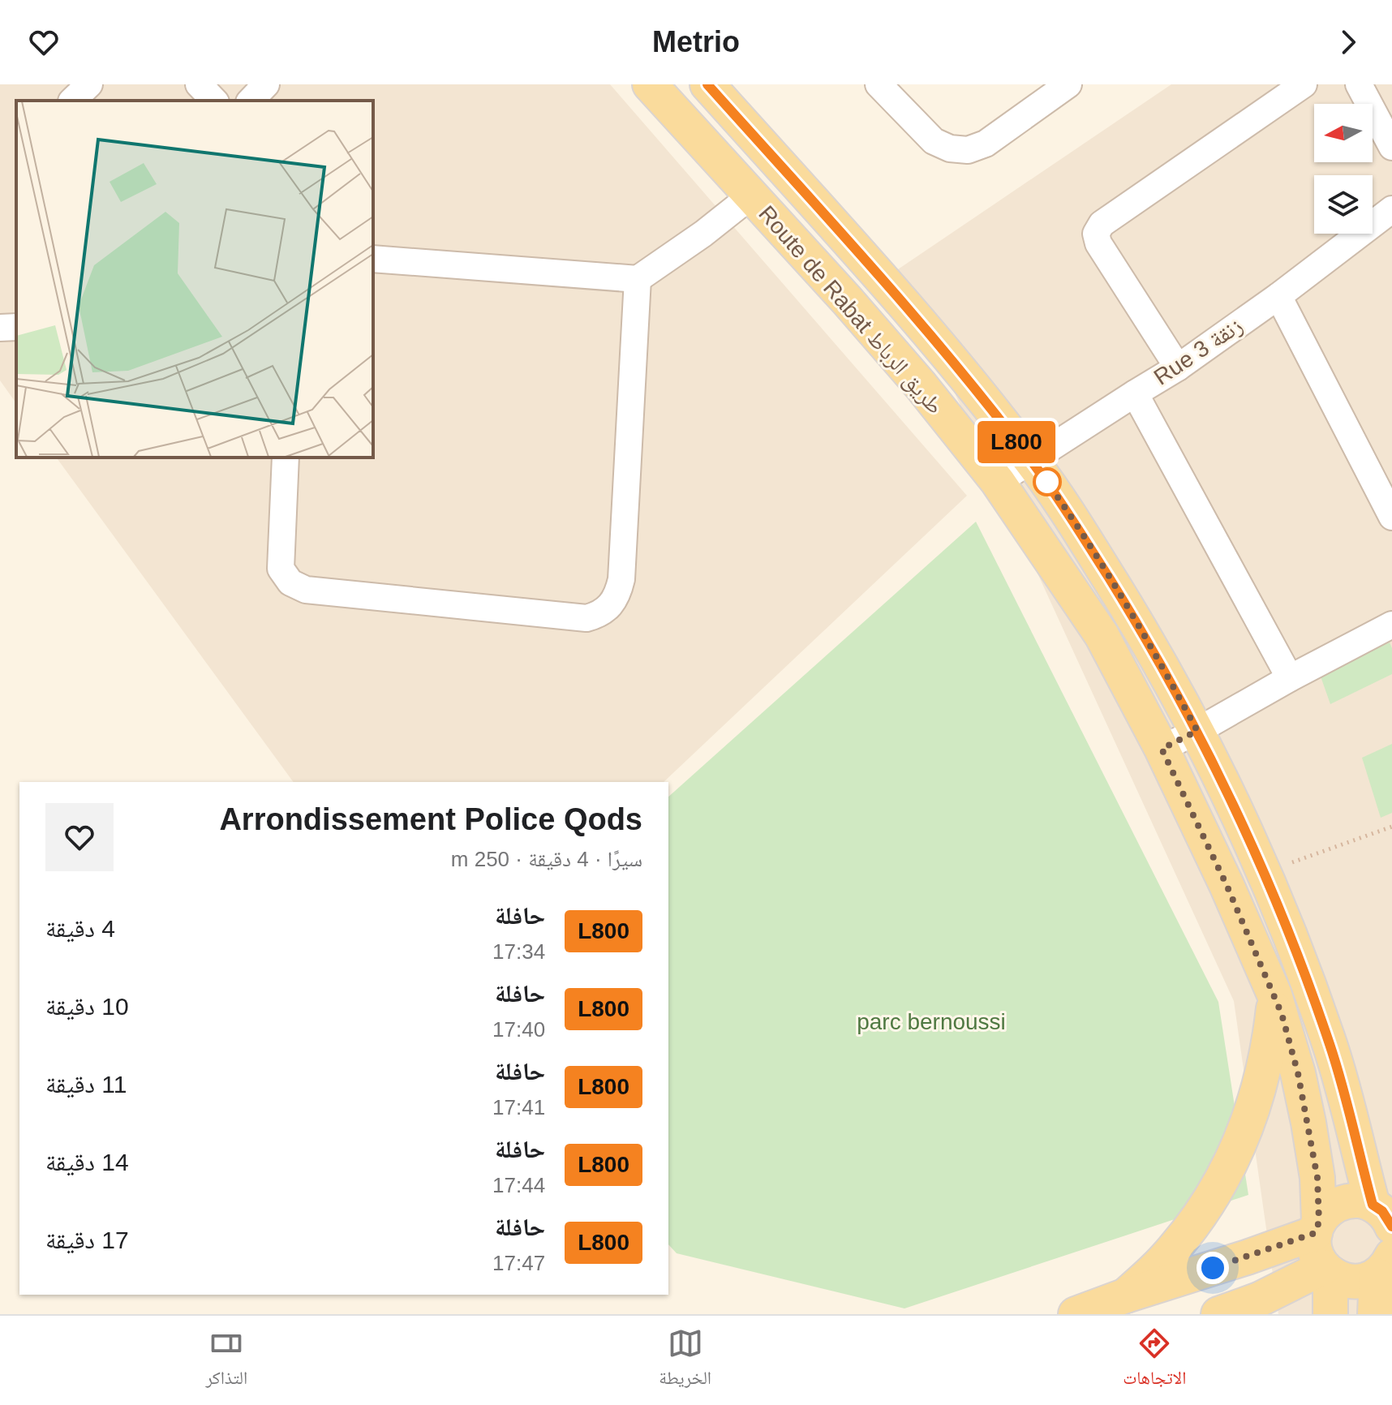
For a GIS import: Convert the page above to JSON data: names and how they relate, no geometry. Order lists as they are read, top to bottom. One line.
{"streets":{"main road":["Route de Rabat طريق الرباط"],"street":["Rue 3 زنقة"]},"crossings":[["Route de Rabat طريق الرباط","Rue 3 زنقة"]],"parks":["parc bernoussi"],"lines":["bus line L800"],"north":"left","page":{"header":"Metrio","on_map":"L800","heading":["Arrondissement Police Qods","سيرًا · 4 دقيقة · 250 m"],"list":[{"mark":"L800","name":"حافلة","note":"17:34","value":"4 دقيقة"},{"mark":"L800","name":"حافلة","note":"17:40","value":"10 دقيقة"},{"mark":"L800","name":"حافلة","note":"17:41","value":"11 دقيقة"},{"mark":"L800","name":"حافلة","note":"17:44","value":"14 دقيقة"},{"mark":"L800","name":"حافلة","note":"17:47","value":"17 دقيقة"}],"tabs":["الاتجاهات","الخريطة","التذاكر"]}}
